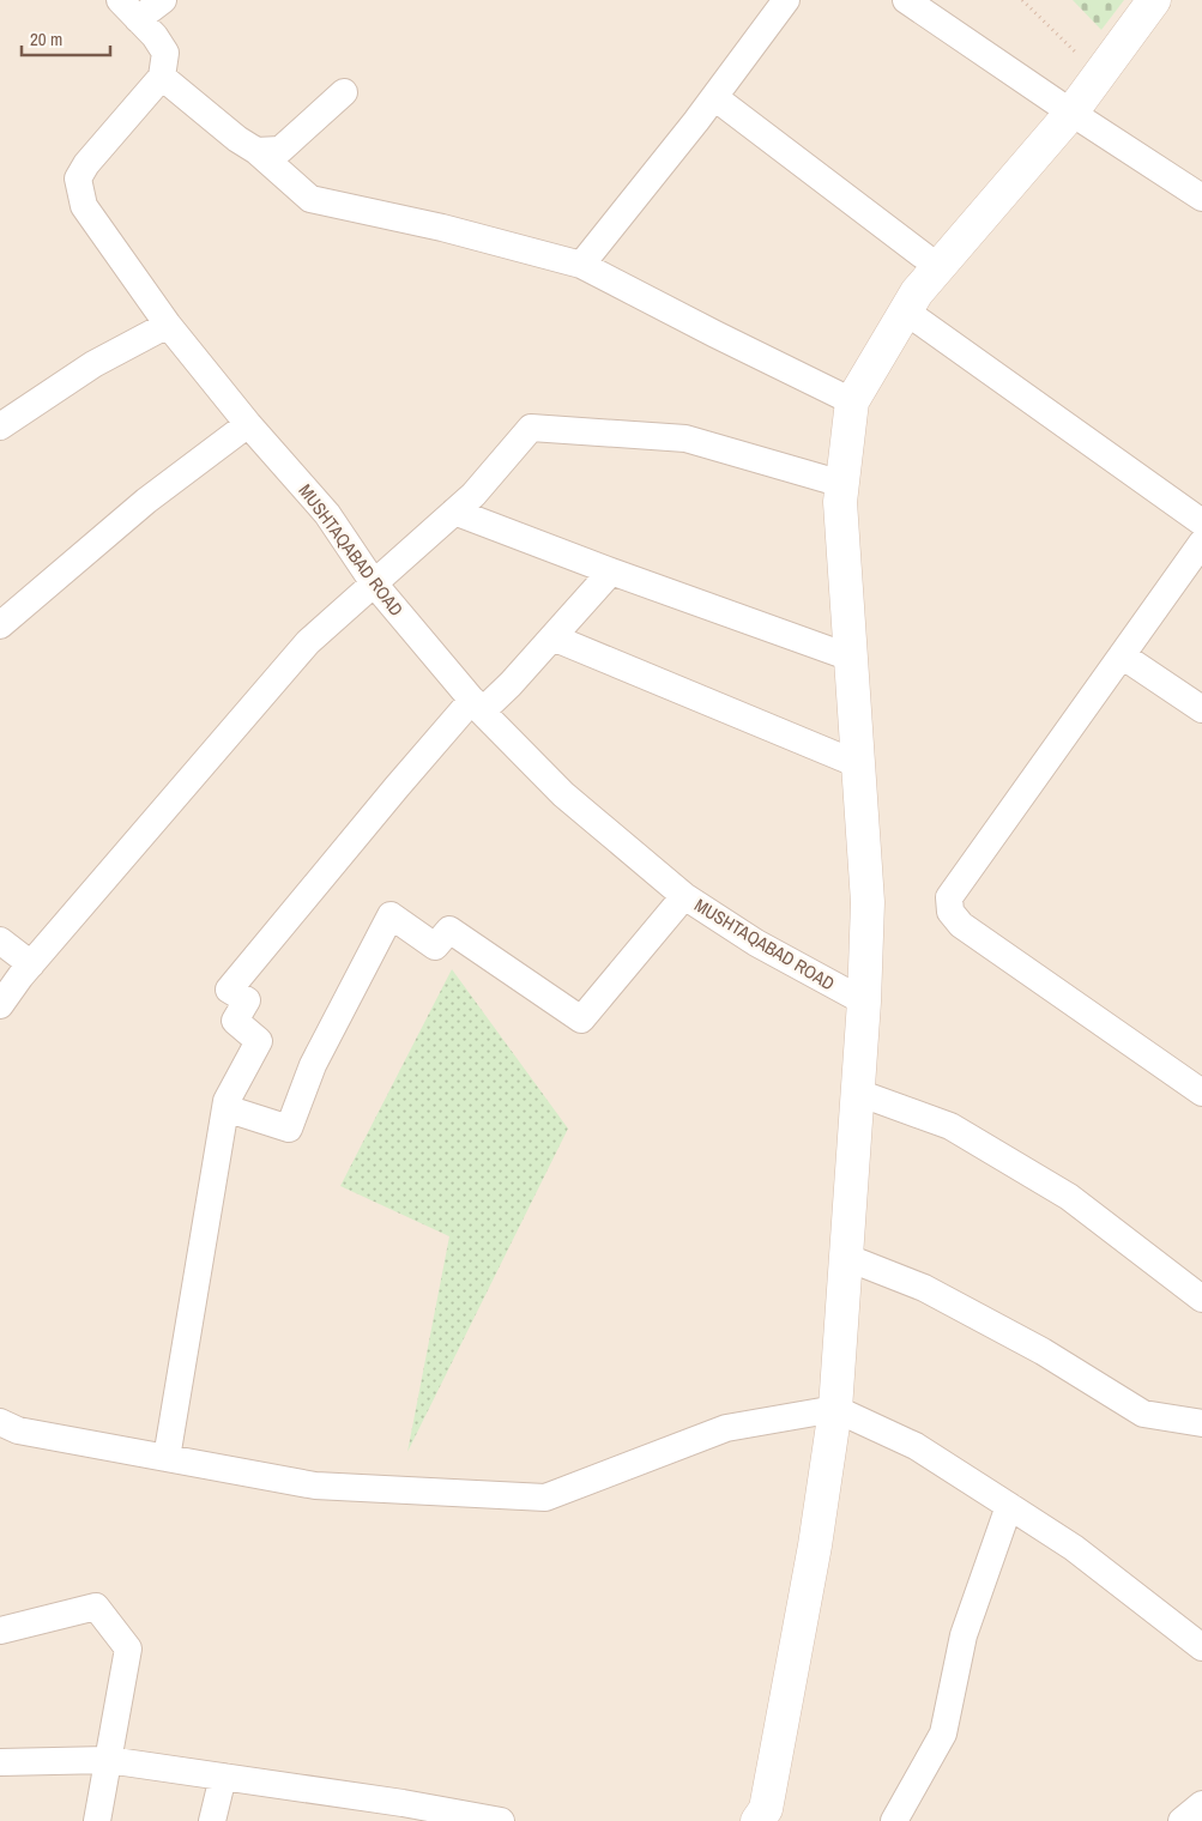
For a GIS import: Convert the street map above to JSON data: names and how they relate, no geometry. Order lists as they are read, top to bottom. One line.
{"streets":{"street":["MUSHTAQABAD ROAD"]},"scale_bar":"20 m"}
